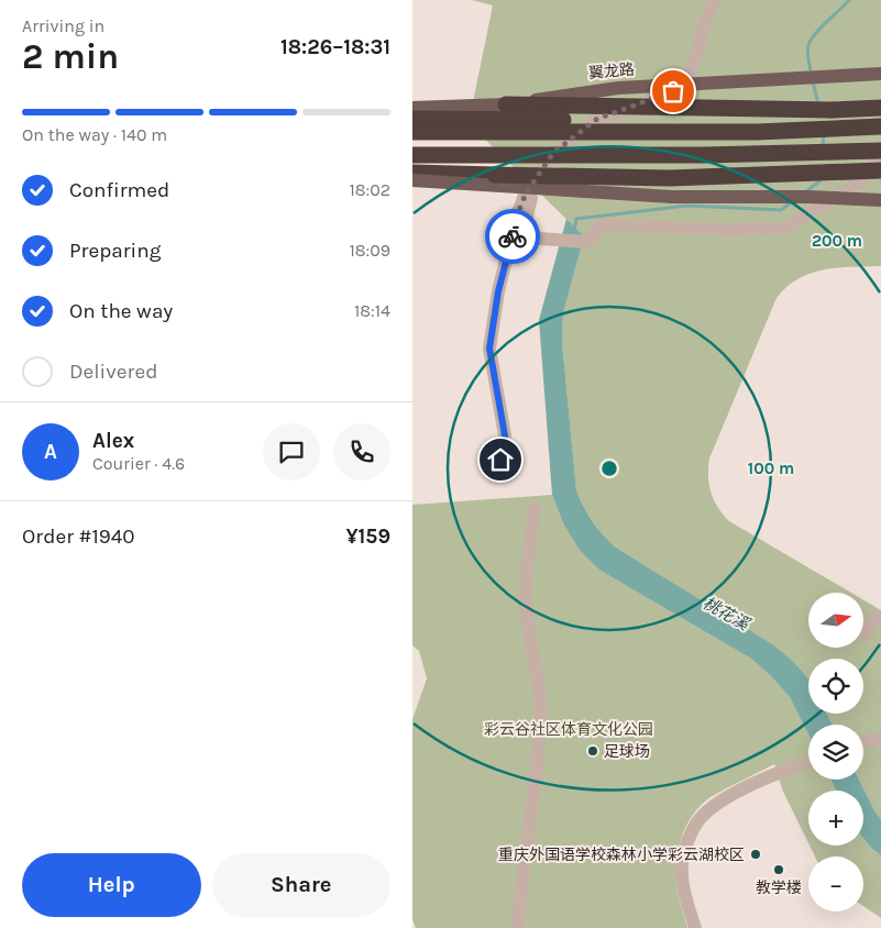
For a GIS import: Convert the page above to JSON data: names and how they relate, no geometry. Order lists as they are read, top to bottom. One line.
{"streets":{"main road":["翼龙路"]},"water":["桃花溪"],"parks":["彩云谷社区体育文化公园"],"places":["足球场","重庆外国语学校森林小学彩云湖校区","教学楼"],"north":"right","page":{"heading":["2 min","Arriving in","18:26–18:31"],"panel":["Alex","Courier · 4.6","Order #1940","¥159"],"bar":"On the way · 140 m","list":[["Confirmed","18:02"],["Preparing","18:09"],["On the way","18:14"],"Delivered"],"round":"A","map_buttons":["+","−"],"buttons":["Help","Share"]},"rings":["200 m","100 m"]}
